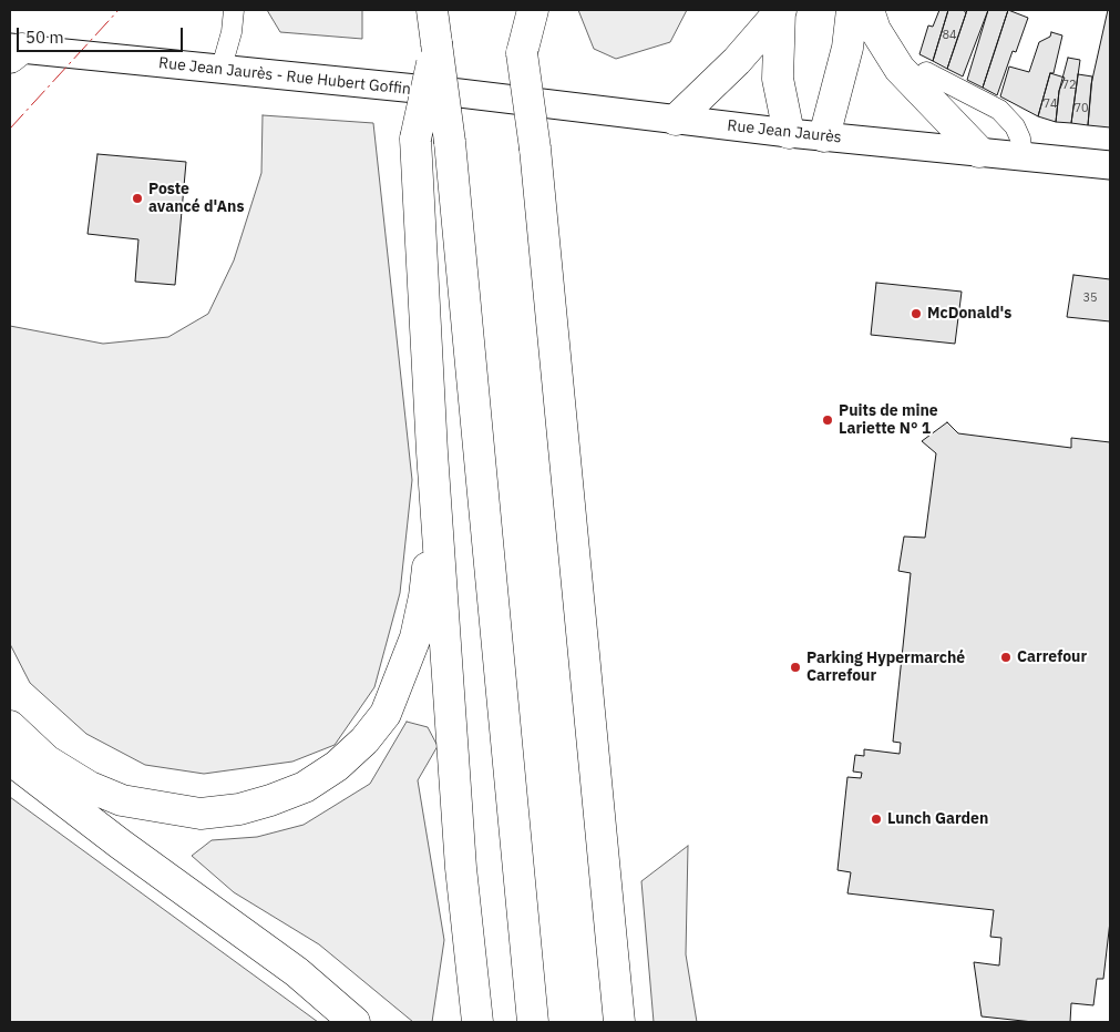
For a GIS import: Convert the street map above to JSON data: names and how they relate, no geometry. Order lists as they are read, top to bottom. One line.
{"streets":{"main road":["Rue Jean Jaurès - Rue Hubert Goffin","Rue Jean Jaurès"]},"crossings":[["Rue Jean Jaurès - Rue Hubert Goffin","Rue Jean Jaurès"]],"places":["Poste avancé d'Ans","McDonald's","Puits de mine Lariette N° 1","Carrefour","Parking Hypermarché Carrefour","Lunch Garden"],"house_numbers":["84","72","74","70","35"],"scale_bar":"50 m"}
